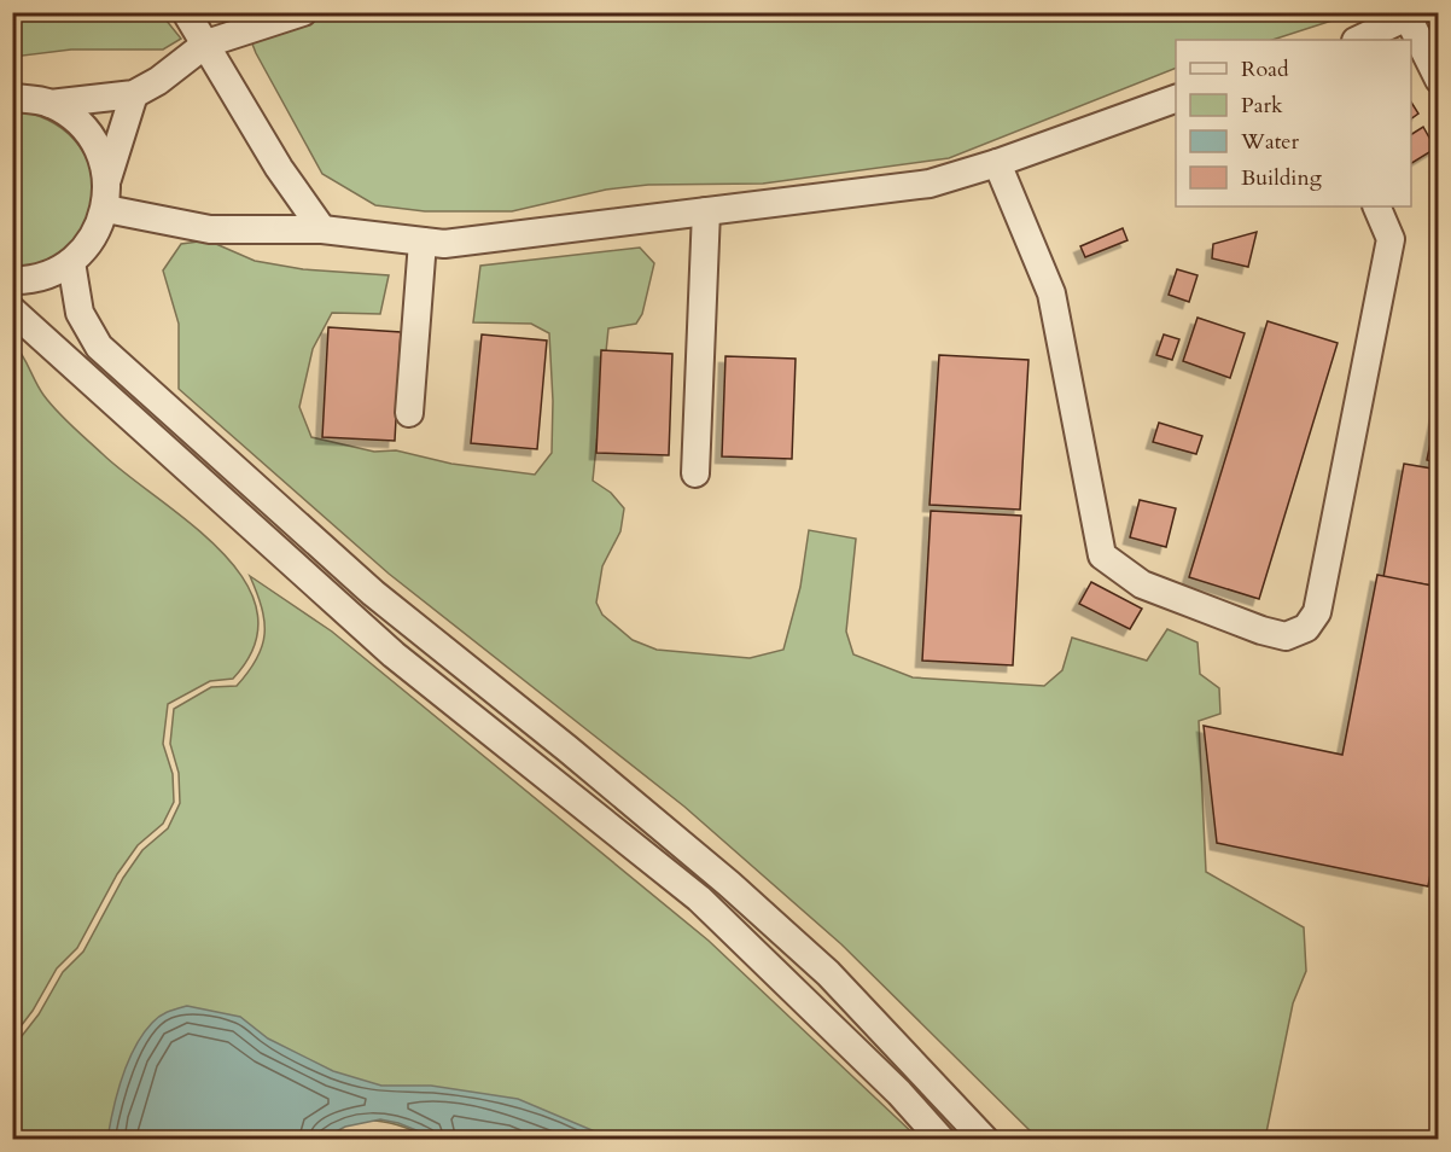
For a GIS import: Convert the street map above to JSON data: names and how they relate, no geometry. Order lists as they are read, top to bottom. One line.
{"legend":["Road","Park","Water","Building"]}
